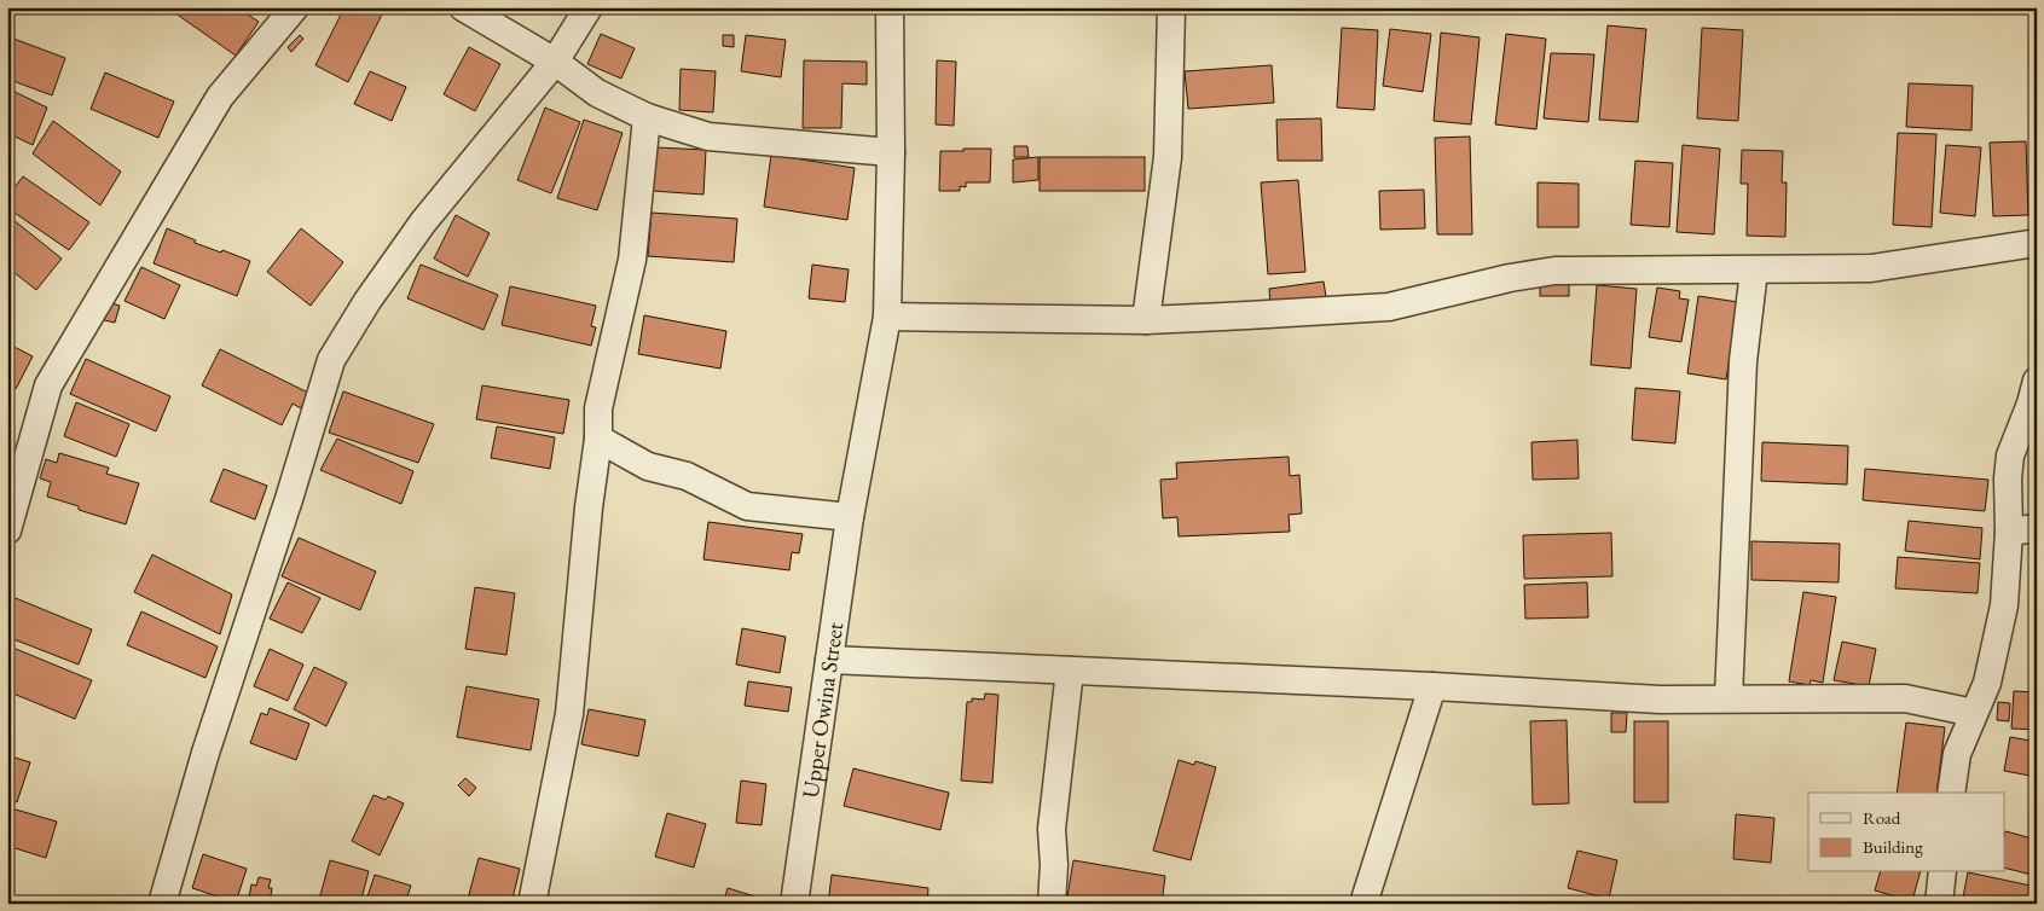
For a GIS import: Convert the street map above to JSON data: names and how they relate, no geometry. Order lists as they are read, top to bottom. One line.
{"streets":{"street":["Upper Owina Street"]},"legend":["Road","Building"]}
